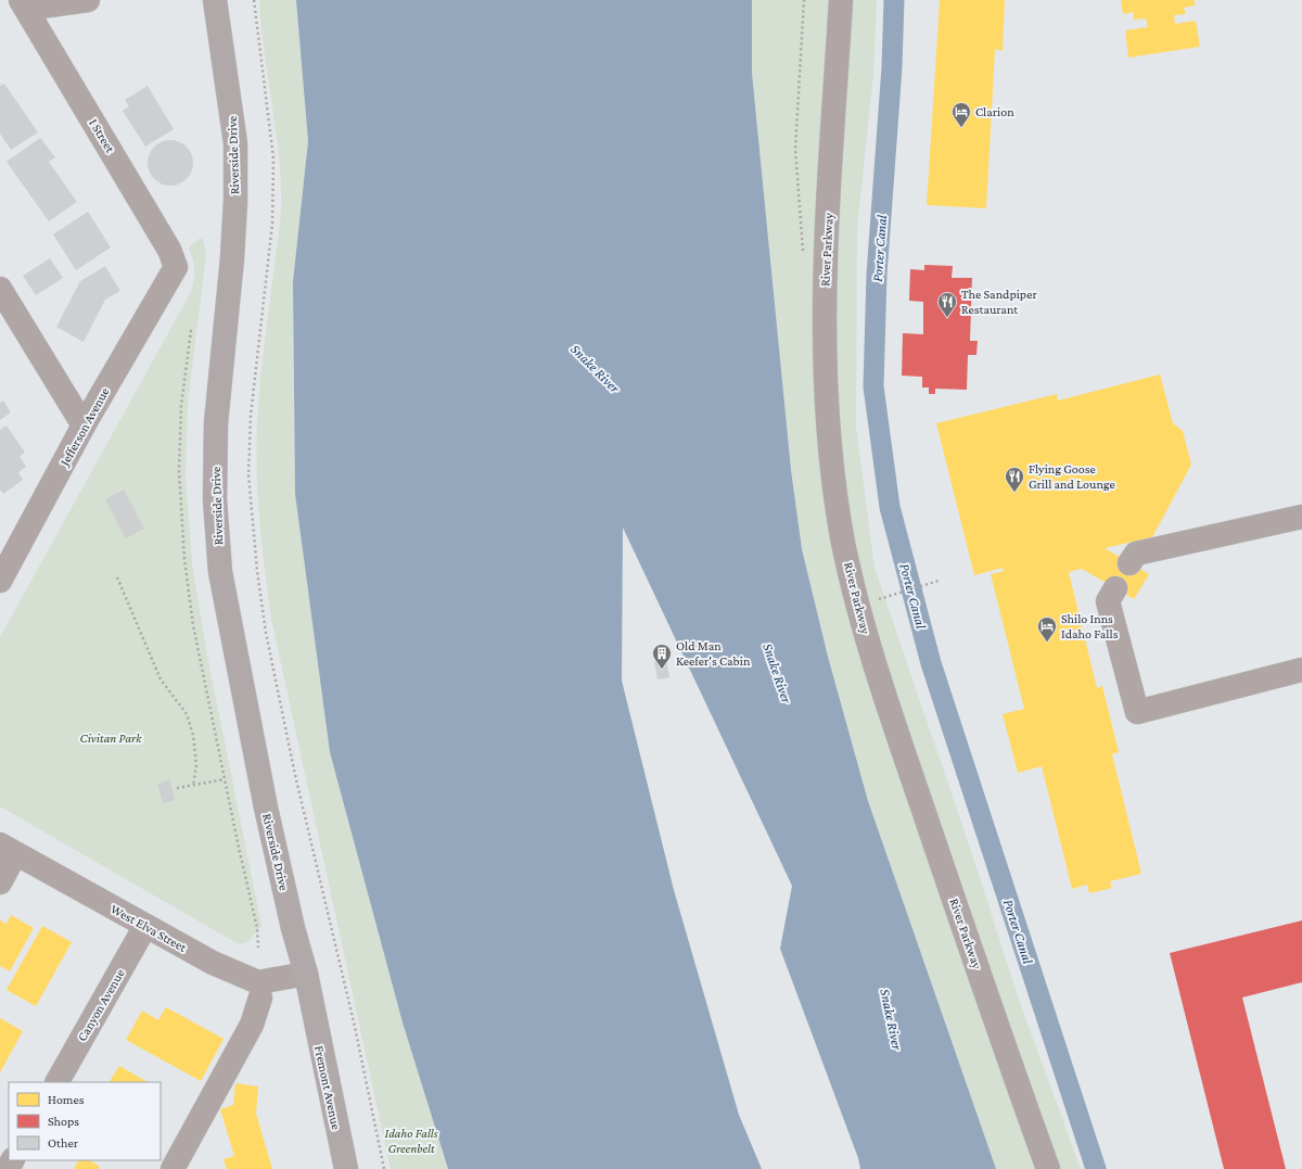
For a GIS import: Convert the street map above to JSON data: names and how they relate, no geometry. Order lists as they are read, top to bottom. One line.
{"streets":{"main road":["Riverside Drive","Fremont Avenue"],"street":["I Street","River Parkway","Jefferson Avenue","West Elva Street","Canyon Avenue"]},"crossings":[["I Street","Jefferson Avenue"],["Riverside Drive","West Elva Street"],["Riverside Drive","Fremont Avenue"],["West Elva Street","Canyon Avenue"]],"water":["Porter Canal","Snake River"],"parks":["Civitan Park","Idaho Falls Greenbelt"],"places":{"hotel":["Clarion","Shilo Inns Idaho Falls"],"restaurant":["The Sandpiper Restaurant","Flying Goose Grill and Lounge"],"building":["Old Man Keefer's Cabin"]},"legend":["Homes","Shops","Other"]}
